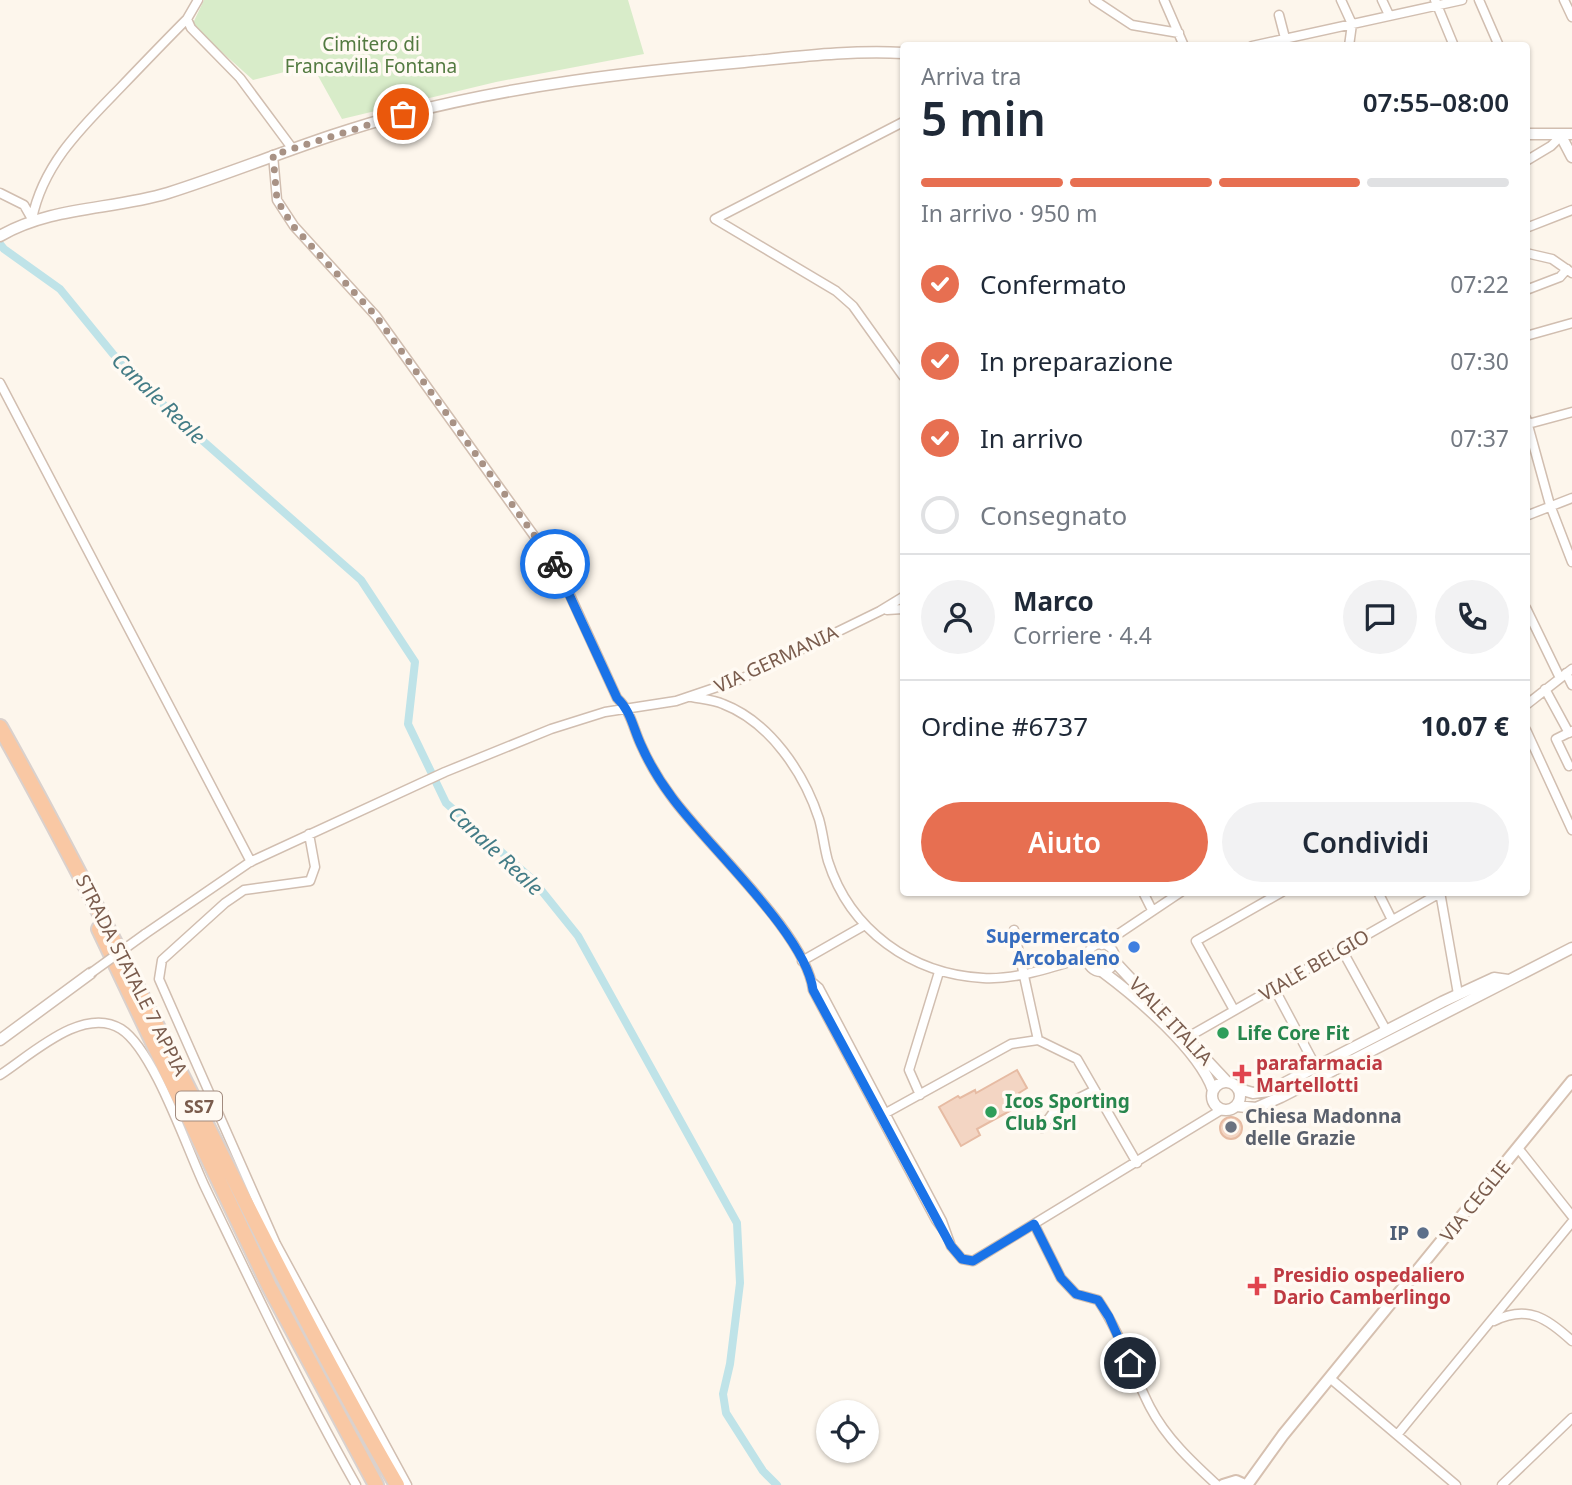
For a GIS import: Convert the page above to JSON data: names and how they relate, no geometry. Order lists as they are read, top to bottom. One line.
{"streets":{"highway":["STRADA STATALE 7 APPIA","SS7"],"main road":["VIA CEGLIE"],"street":["VIA GERMANIA","VIALE BELGIO","VIALE ITALIA"]},"crossings":[["VIALE BELGIO","VIALE ITALIA"]],"water":["Canale Reale"],"parks":["Cimitero di Francavilla Fontana"],"places":{"other":["Supermercato Arcobaleno","Life Core Fit","Icos Sporting Club Srl","Chiesa Madonna delle Grazie","IP"],"health":["parafarmacia Martellotti","Presidio ospedaliero Dario Camberlingo"]},"page":{"heading":["5 min","Arriva tra","07:55–08:00"],"panel":["Marco","Corriere · 4.4","Ordine #6737","10.07 €"],"bar":"In arrivo · 950 m","list":[["Confermato","07:22"],["In preparazione","07:30"],["In arrivo","07:37"],"Consegnato"],"buttons":["Aiuto","Condividi"]}}
